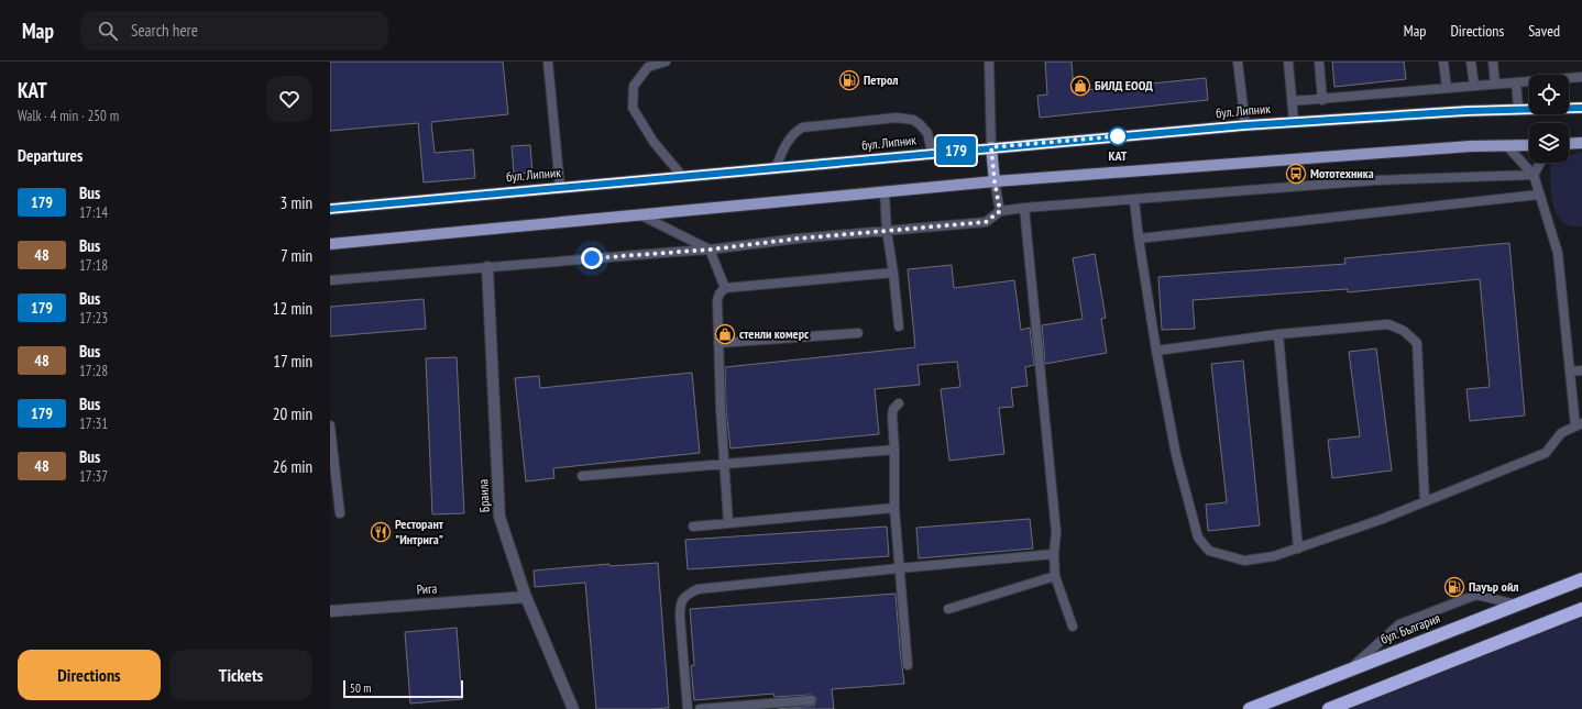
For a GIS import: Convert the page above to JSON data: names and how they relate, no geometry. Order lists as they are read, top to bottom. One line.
{"streets":{"highway":["бул. България"],"main road":["бул. Липник"],"street":["Браила","Рига"]},"crossings":[["Браила","Рига"]],"places":{"fuel station":["Петрол","Пауър ойл"],"shop":["БИЛД ЕООД","стенли комерс"],"other":["КАТ"],"bus stop":["Мототехника"],"restaurant":["Ресторант \"Интрига\""]},"lines":["bus line 179"],"scale_bar":"50 m","page":{"header":"Map","search":"Search here","nav":["Map","Directions","Saved"],"heading":[["КАТ","Walk · 4 min · 250 m"],"Departures"],"on_map":"179","list":[{"mark":"179","name":"Bus","note":"17:14","value":"3 min"},{"mark":"48","name":"Bus","note":"17:18","value":"7 min"},{"mark":"179","name":"Bus","note":"17:23","value":"12 min"},{"mark":"48","name":"Bus","note":"17:28","value":"17 min"},{"mark":"179","name":"Bus","note":"17:31","value":"20 min"},{"mark":"48","name":"Bus","note":"17:37","value":"26 min"}],"buttons":["Directions","Tickets"],"scale":"50 m"}}
